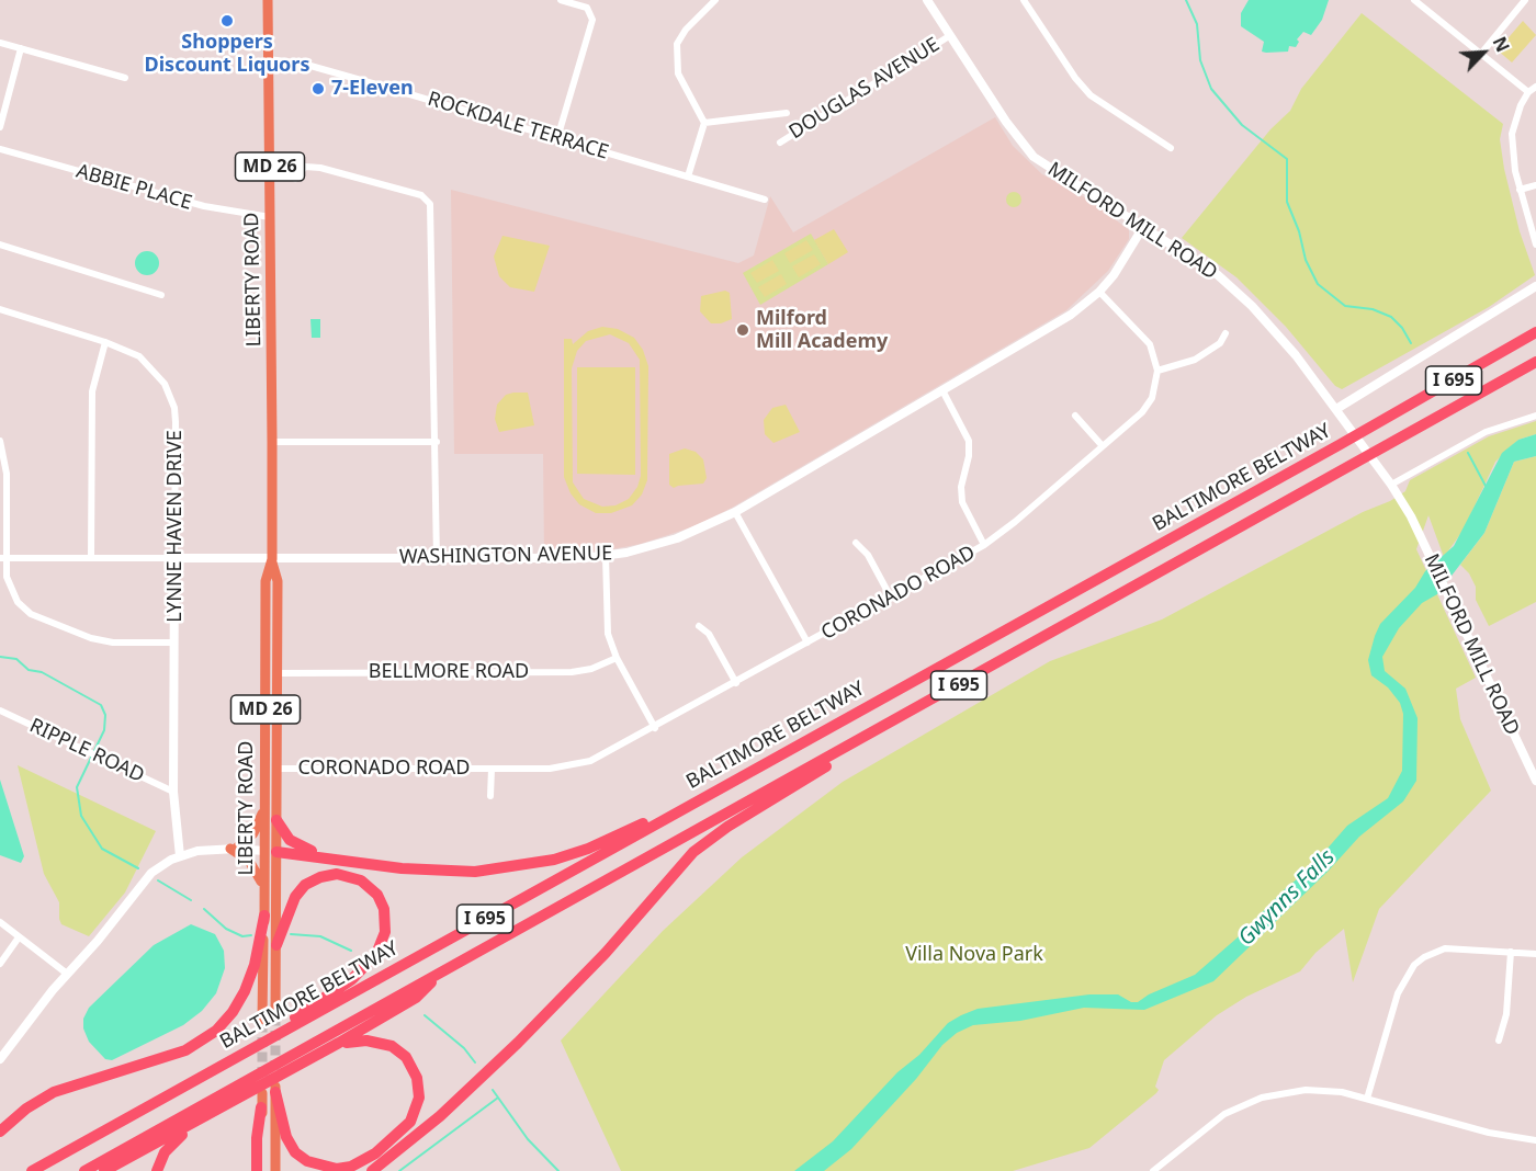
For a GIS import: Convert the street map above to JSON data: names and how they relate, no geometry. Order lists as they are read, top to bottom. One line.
{"streets":{"highway":["I 695","BALTIMORE BELTWAY"],"main road":["MD 26","MILFORD MILL ROAD","LIBERTY ROAD","LYNNE HAVEN DRIVE","WASHINGTON AVENUE"],"street":["DOUGLAS AVENUE","ROCKDALE TERRACE","ABBIE PLACE","CORONADO ROAD","BELLMORE ROAD","RIPPLE ROAD"]},"crossings":[["DOUGLAS AVENUE","MILFORD MILL ROAD"],["ROCKDALE TERRACE","LIBERTY ROAD"],["ABBIE PLACE","LIBERTY ROAD"],["MILFORD MILL ROAD","WASHINGTON AVENUE"],["LIBERTY ROAD","WASHINGTON AVENUE"],["LIBERTY ROAD","CORONADO ROAD"],["LIBERTY ROAD","BELLMORE ROAD"],["LYNNE HAVEN DRIVE","WASHINGTON AVENUE"],["LYNNE HAVEN DRIVE","RIPPLE ROAD"]],"water":["Gwynns Falls"],"parks":["Villa Nova Park"],"places":["Shoppers Discount Liquors","7-Eleven","Milford Mill Academy"],"north":"top right"}
